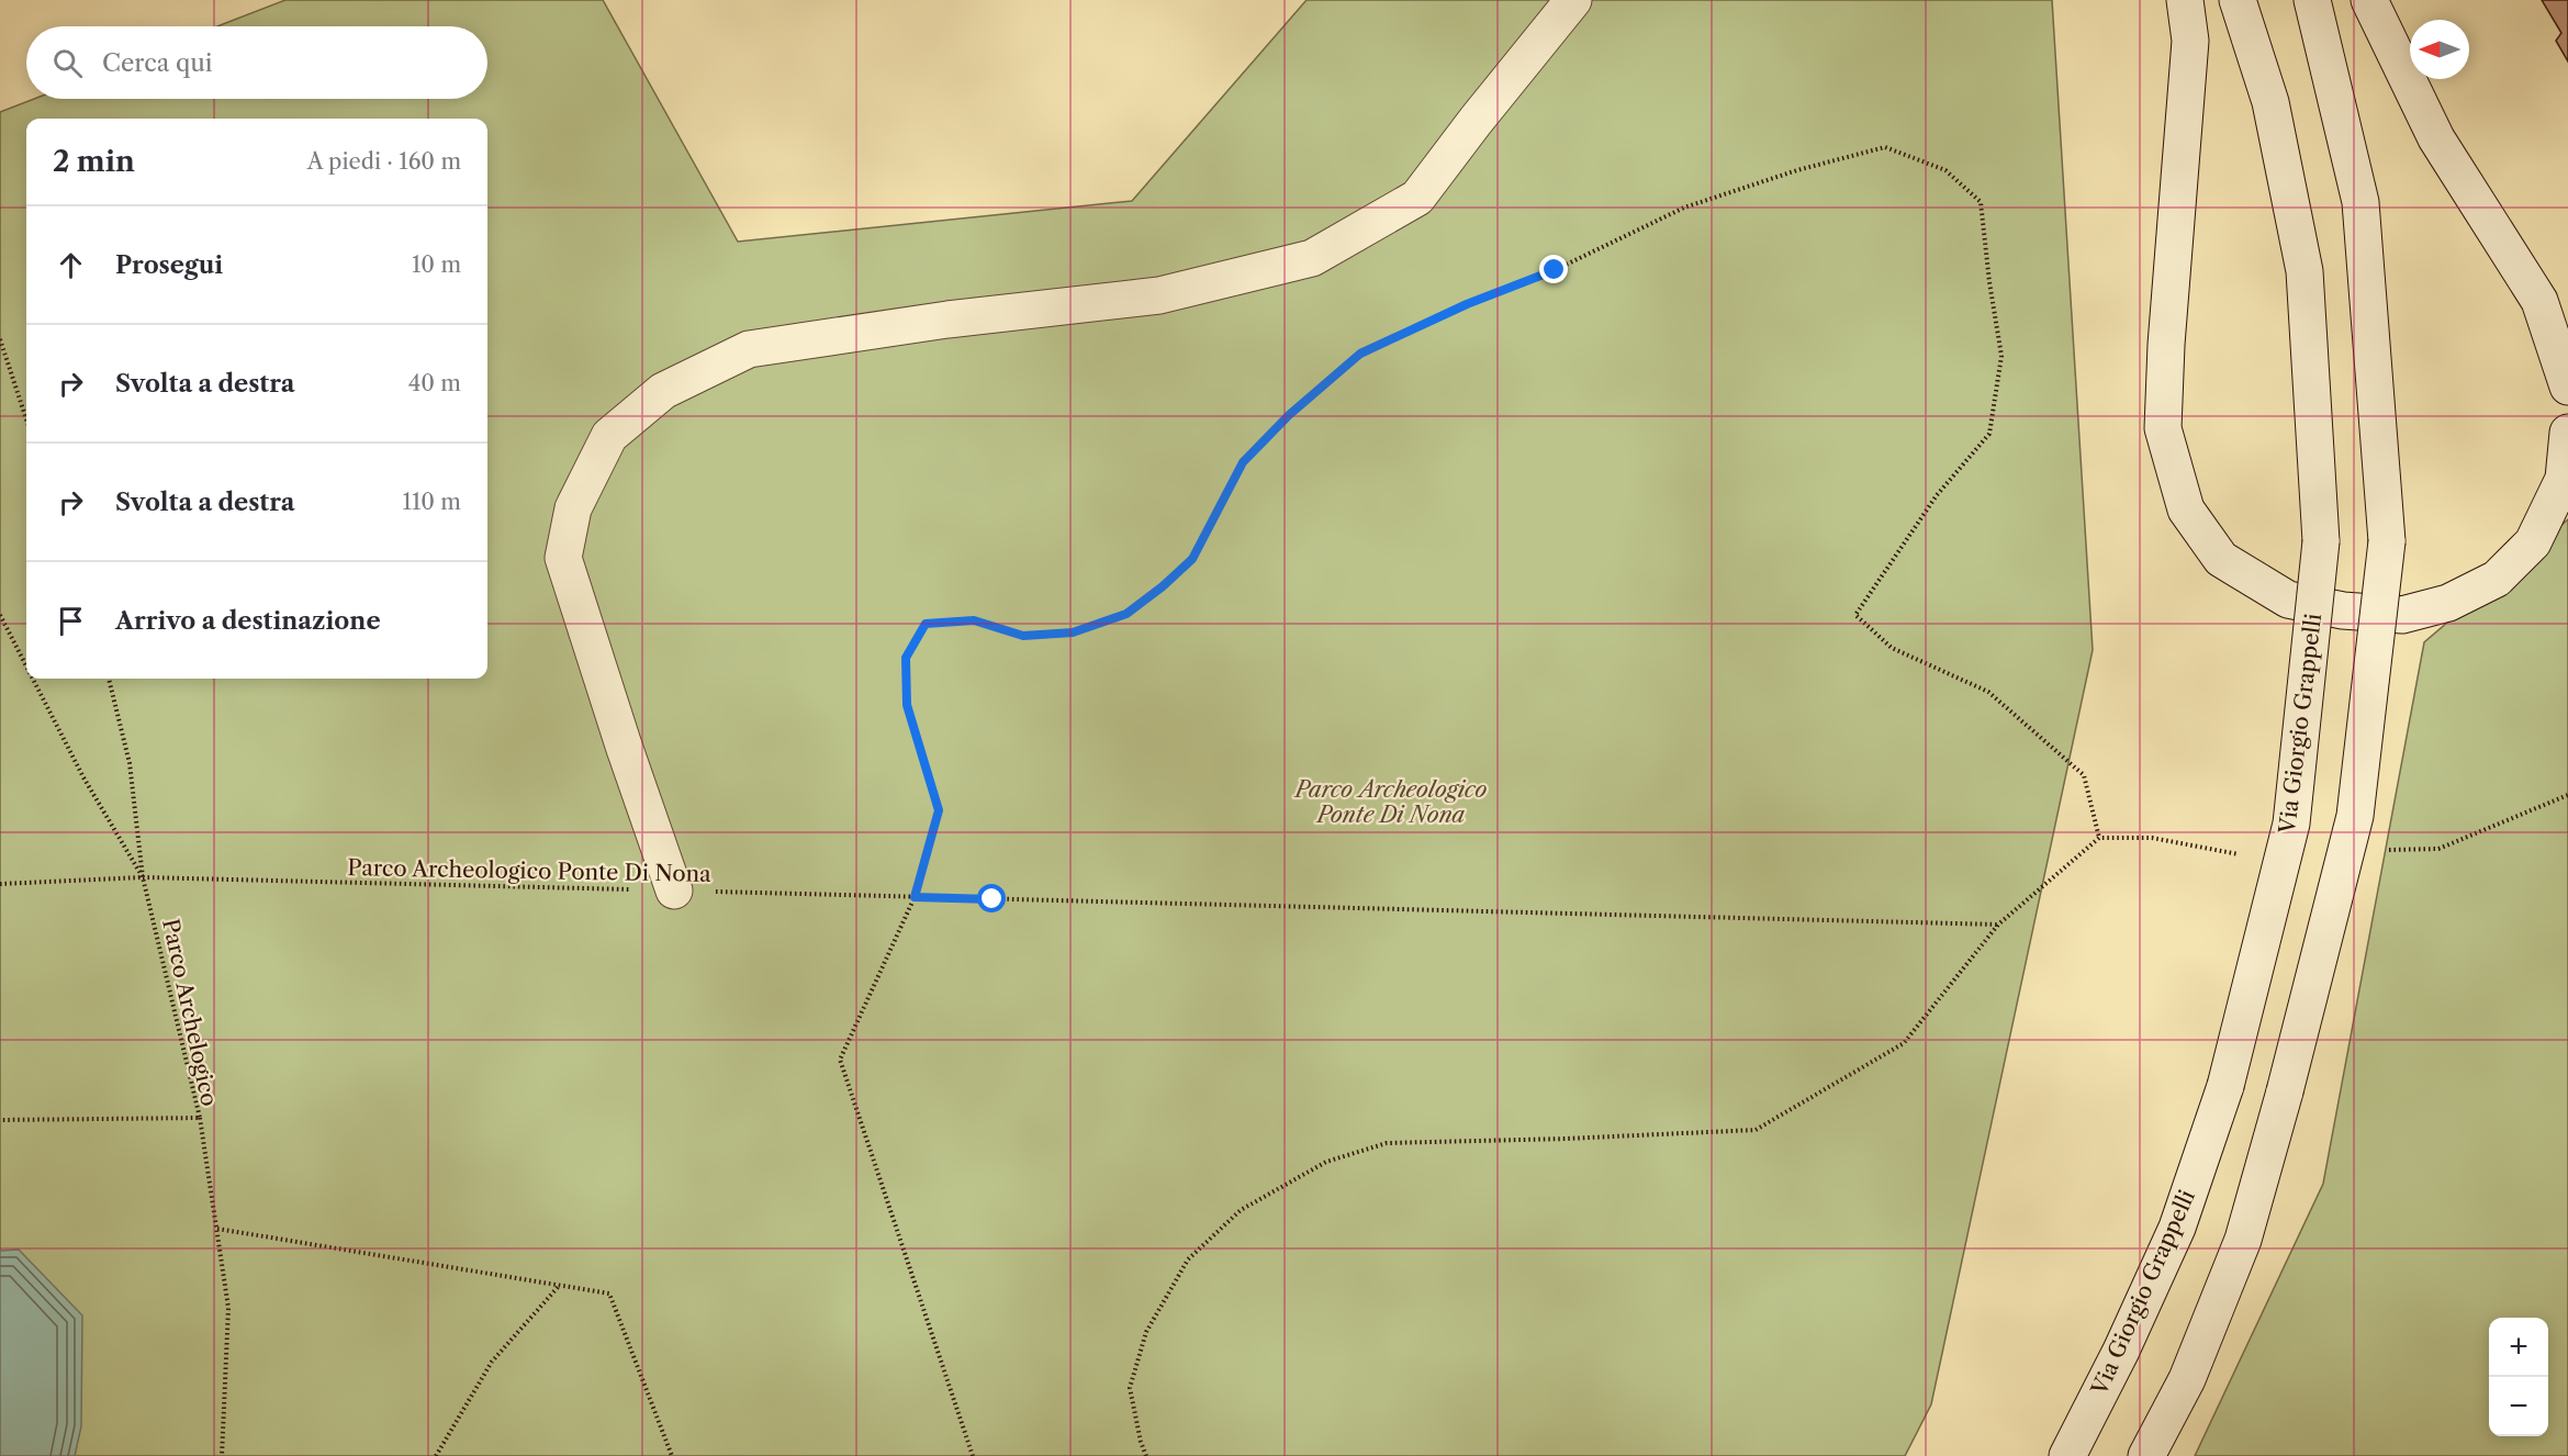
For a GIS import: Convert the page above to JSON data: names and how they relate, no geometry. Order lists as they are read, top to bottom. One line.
{"streets":{"street":["Via Giorgio Grappelli"],"path":["Parco Archeologico Ponte Di Nona","Parco Archelogico"]},"crossings":[["Parco Archeologico Ponte Di Nona","Parco Archelogico"]],"parks":["Parco Archeologico Ponte Di Nona"],"north":"left","page":{"search":"Cerca qui","heading":["2 min","A piedi · 160 m"],"list":[["Prosegui","10 m"],["Svolta a destra","40 m"],["Svolta a destra","110 m"],"Arrivo a destinazione"],"map_buttons":["+","−"]}}
